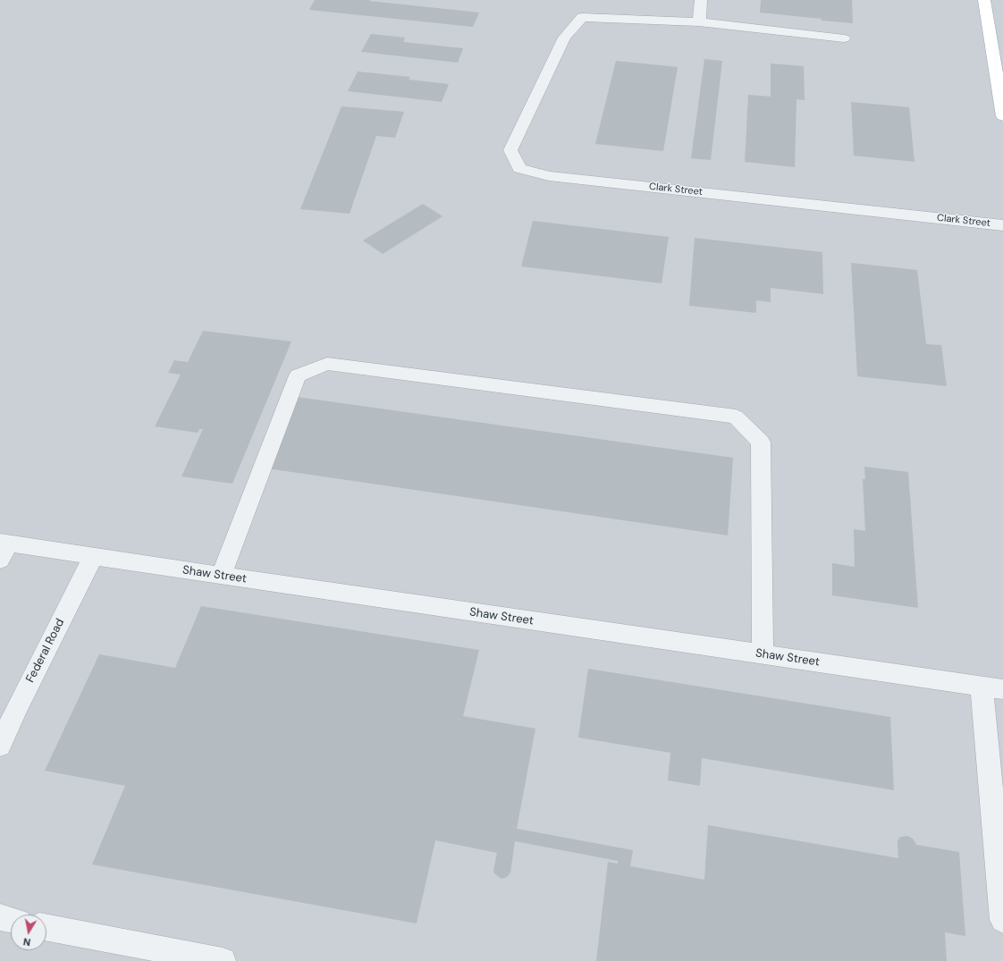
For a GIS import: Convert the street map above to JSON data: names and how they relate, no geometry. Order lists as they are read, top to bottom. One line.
{"streets":{"street":["Clark Street","Shaw Street","Federal Road"]},"crossings":[["Shaw Street","Federal Road"]],"north":"bottom"}
